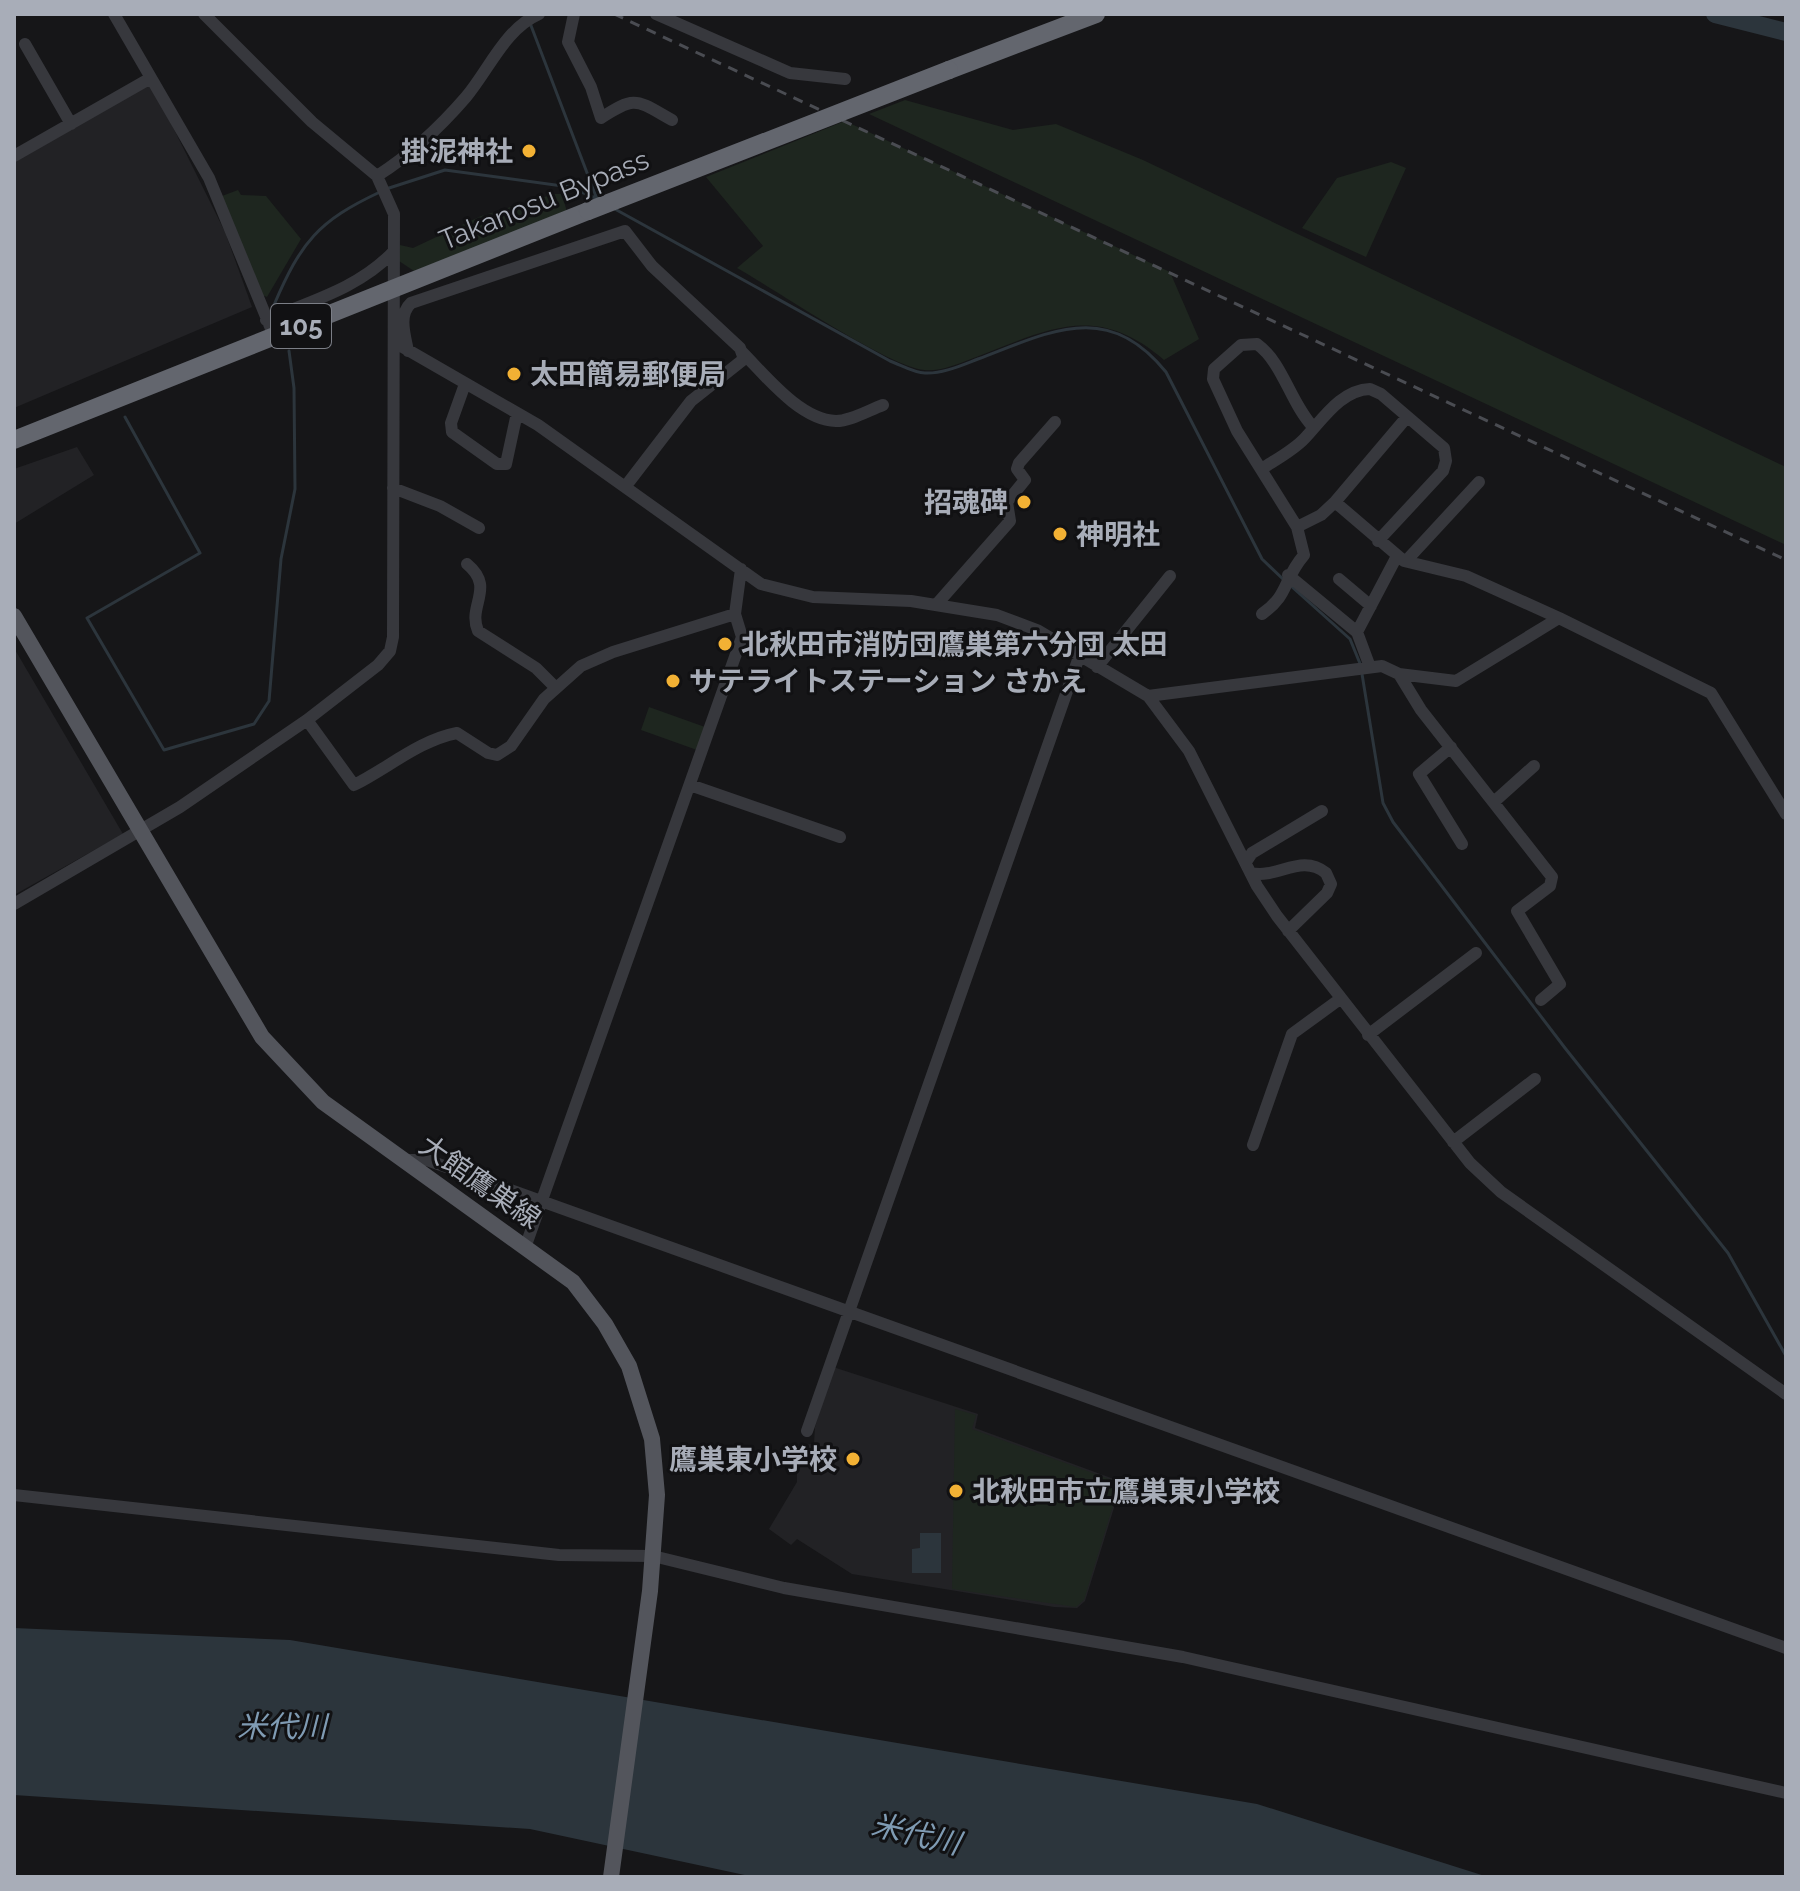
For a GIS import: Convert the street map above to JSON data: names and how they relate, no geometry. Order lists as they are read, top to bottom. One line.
{"streets":{"highway":["Takanosu Bypass","105"],"main road":["大館鷹巣線"]},"water":["米代川"],"places":["掛泥神社","太田簡易郵便局","招魂碑","神明社","北秋田市消防団鷹巣第六分団 太田","サテライトステーション さかえ","鷹巣東小学校","北秋田市立鷹巣東小学校"]}
